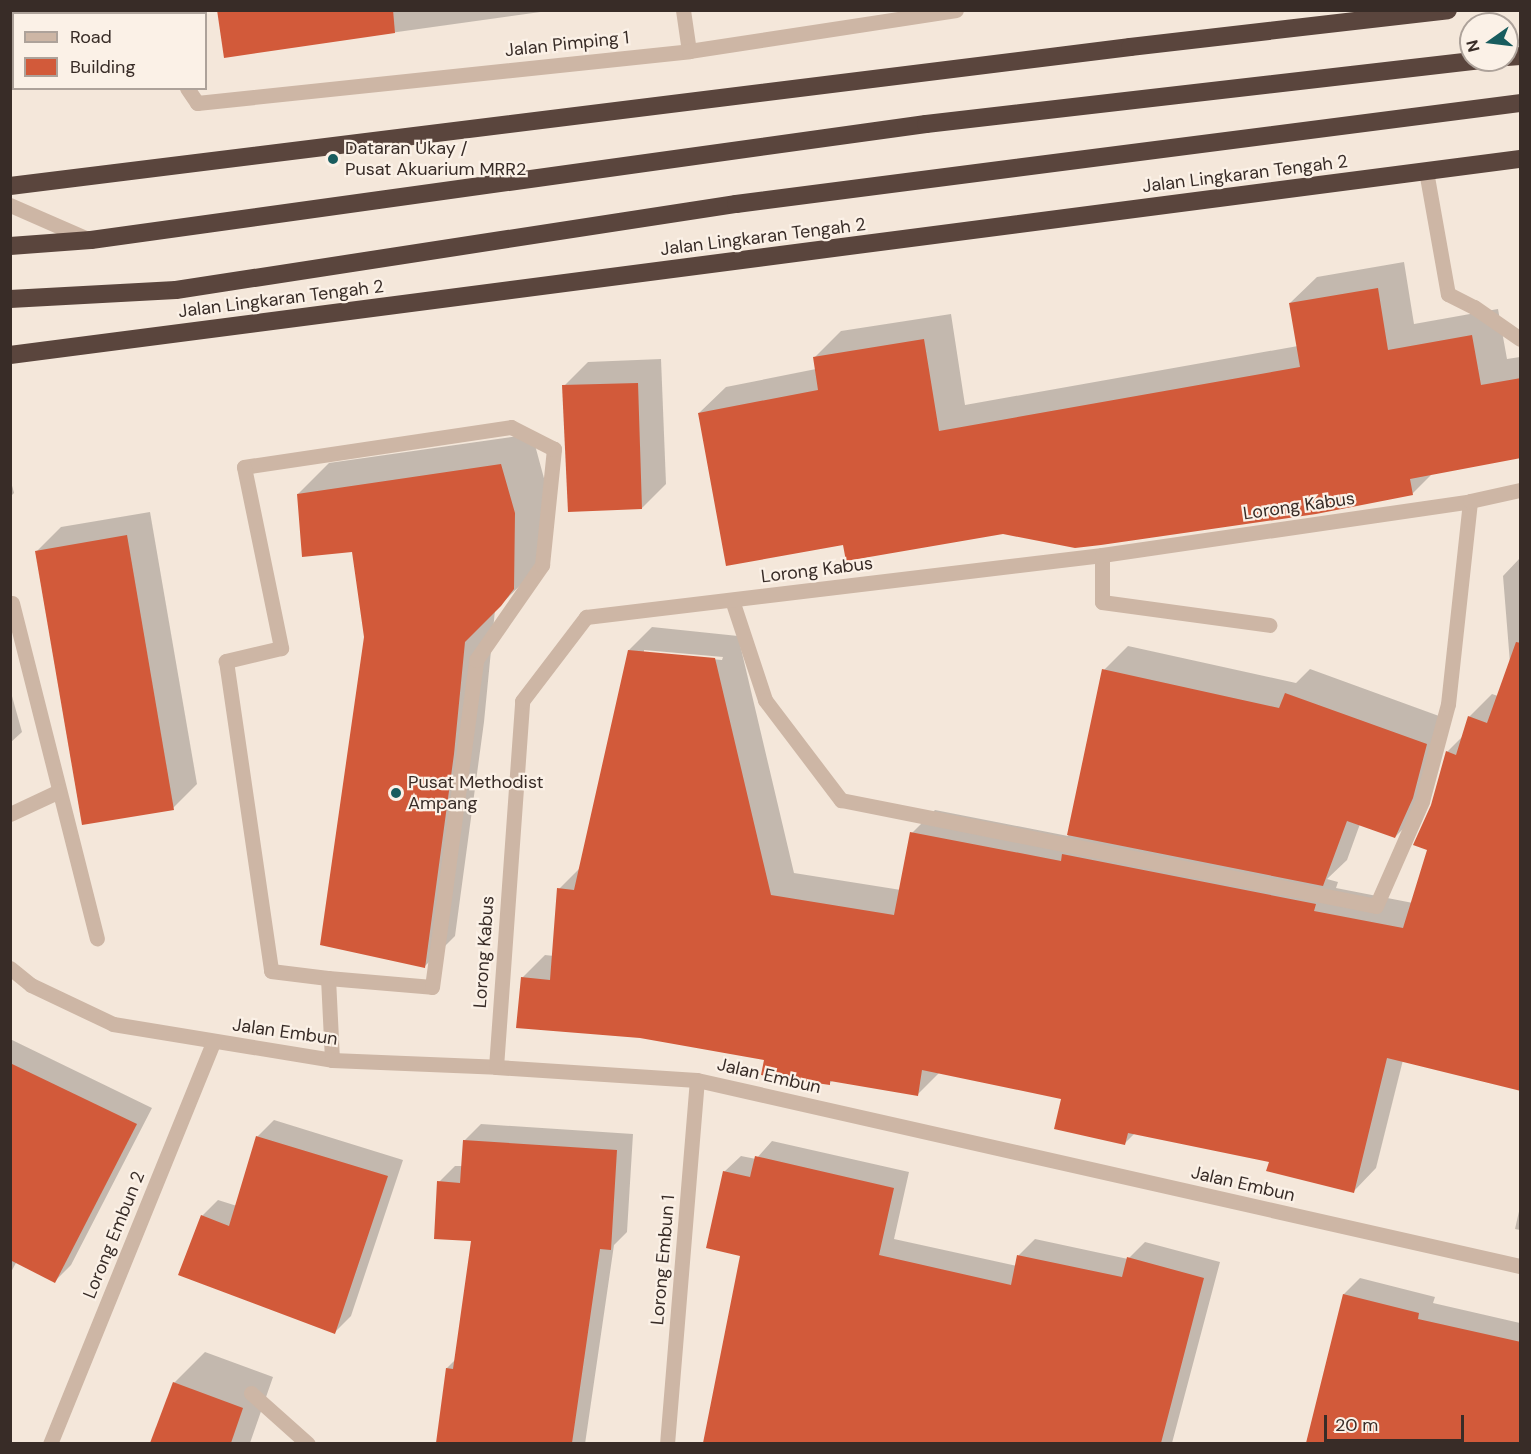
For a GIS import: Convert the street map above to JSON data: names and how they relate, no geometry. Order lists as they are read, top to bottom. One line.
{"streets":{"highway":["Jalan Lingkaran Tengah 2"],"street":["Jalan Pimping 1","Lorong Kabus","Jalan Embun","Lorong Embun 2","Lorong Embun 1"]},"crossings":[["Lorong Kabus","Jalan Embun"],["Jalan Embun","Lorong Embun 2"],["Jalan Embun","Lorong Embun 1"]],"places":["Dataran Ukay / Pusat Akuarium MRR2","Pusat Methodist Ampang"],"legend":["Road","Building"],"scale_bar":"20 m","north":"left"}
